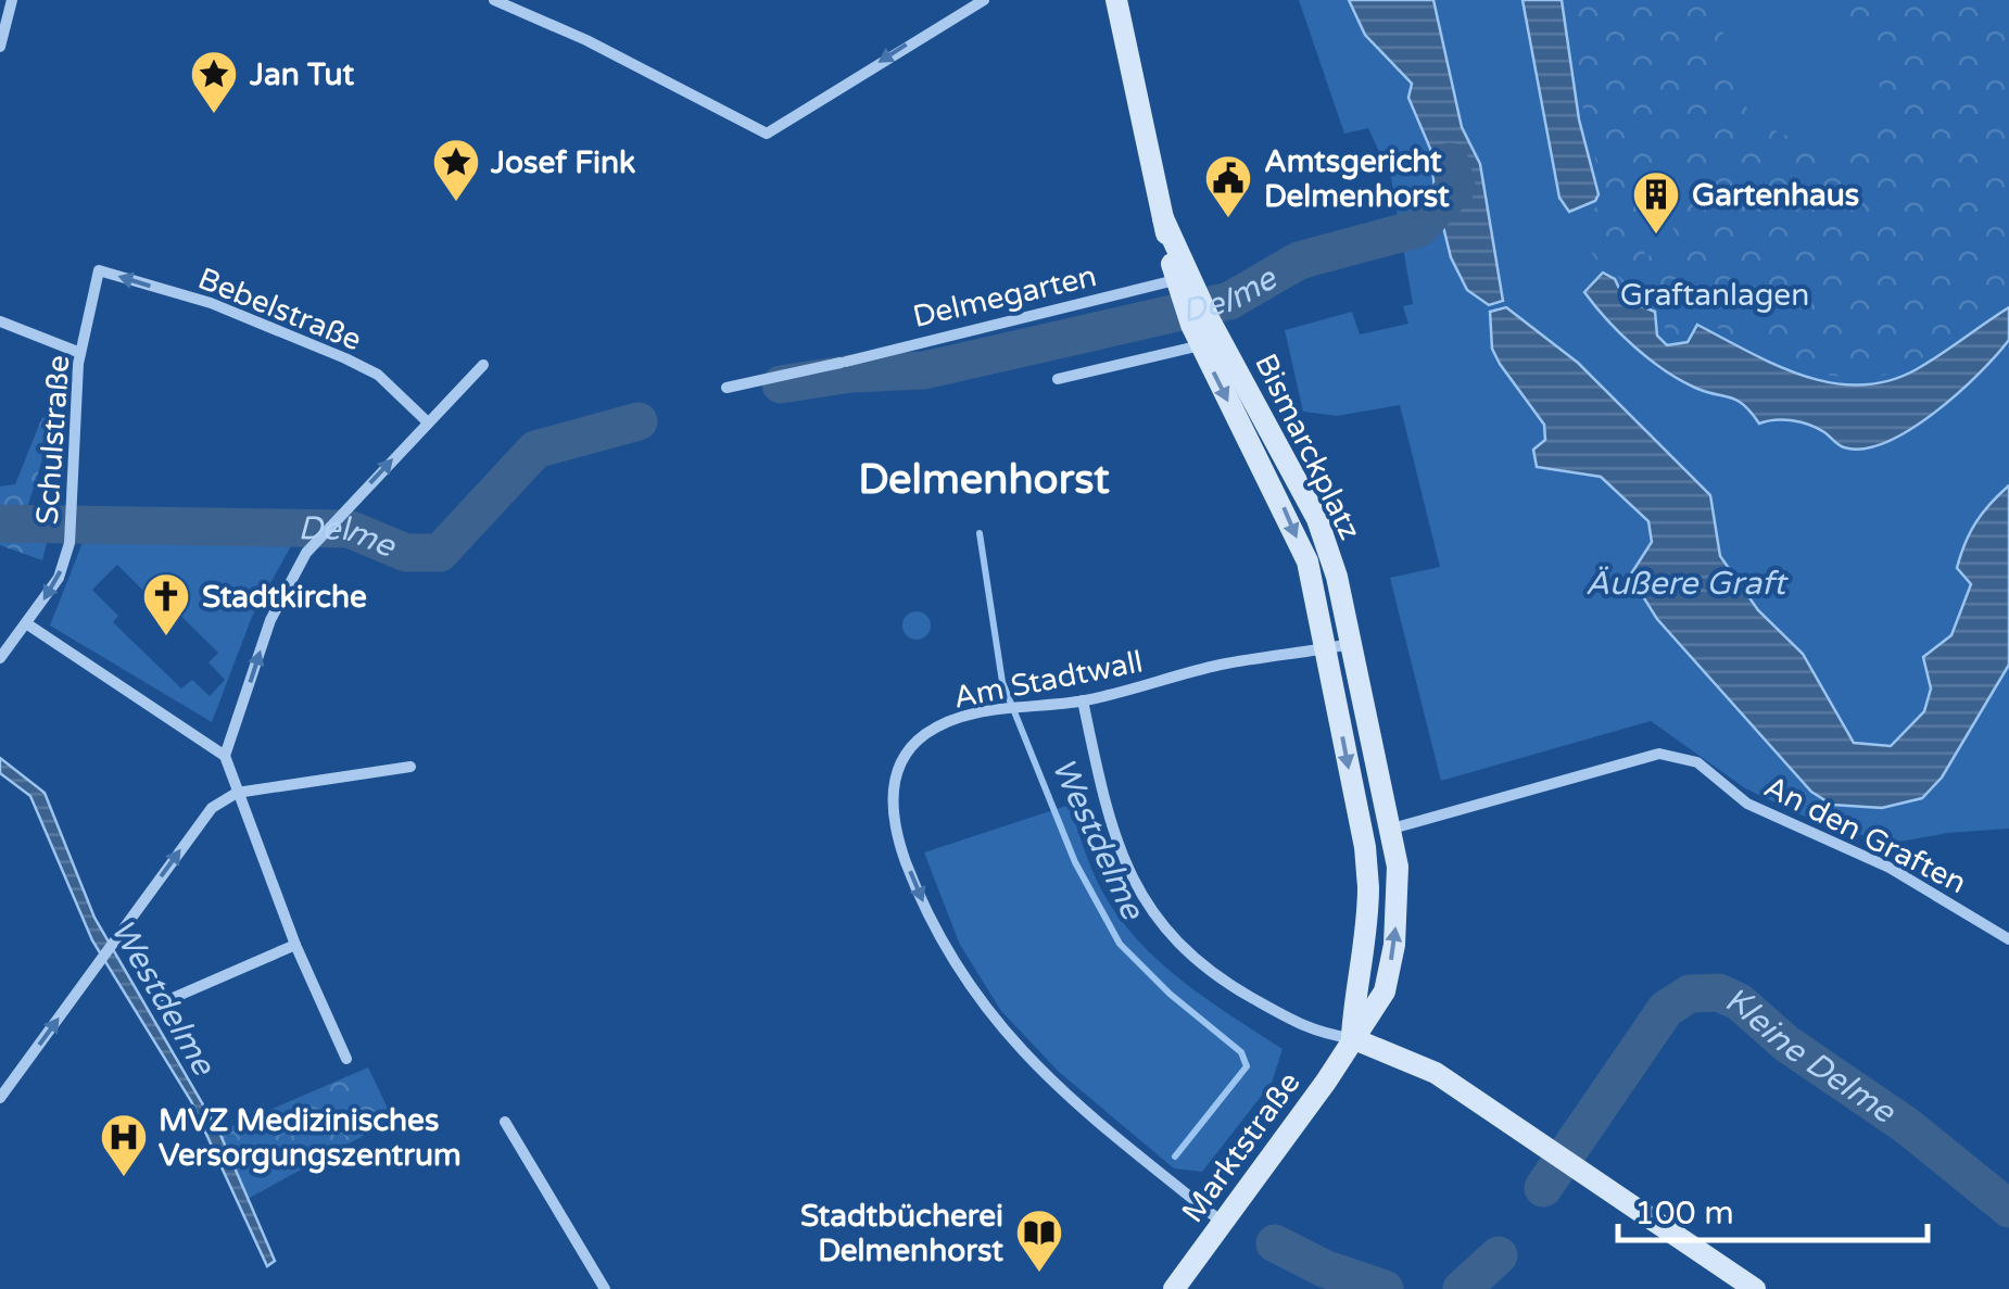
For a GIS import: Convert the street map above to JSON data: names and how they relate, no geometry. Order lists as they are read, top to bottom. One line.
{"streets":{"main road":["Bismarckplatz","Marktstraße"],"street":["Delmegarten","Bebelstraße","Schulstraße","Am Stadtwall","An den Graften"]},"crossings":[["Bebelstraße","Schulstraße"],["Bismarckplatz","Am Stadtwall"],["Bismarckplatz","An den Graften"],["Bismarckplatz","Marktstraße"],["Am Stadtwall","Marktstraße"],["An den Graften","Marktstraße"]],"one_way":["Bebelstraße","Schulstraße","Marktstraße"],"districts":["Delmenhorst"],"water":["Delme","Äußere Graft","Westdelme","Kleine Delme"],"parks":["Graftanlagen"],"places":{"place":["Jan Tut","Josef Fink"],"public building":["Amtsgericht Delmenhorst"],"building":["Gartenhaus"],"church":["Stadtkirche"],"hospital":["MVZ Medizinisches Versorgungszentrum"],"library":["Stadtbücherei Delmenhorst"]},"scale_bar":"100 m"}
